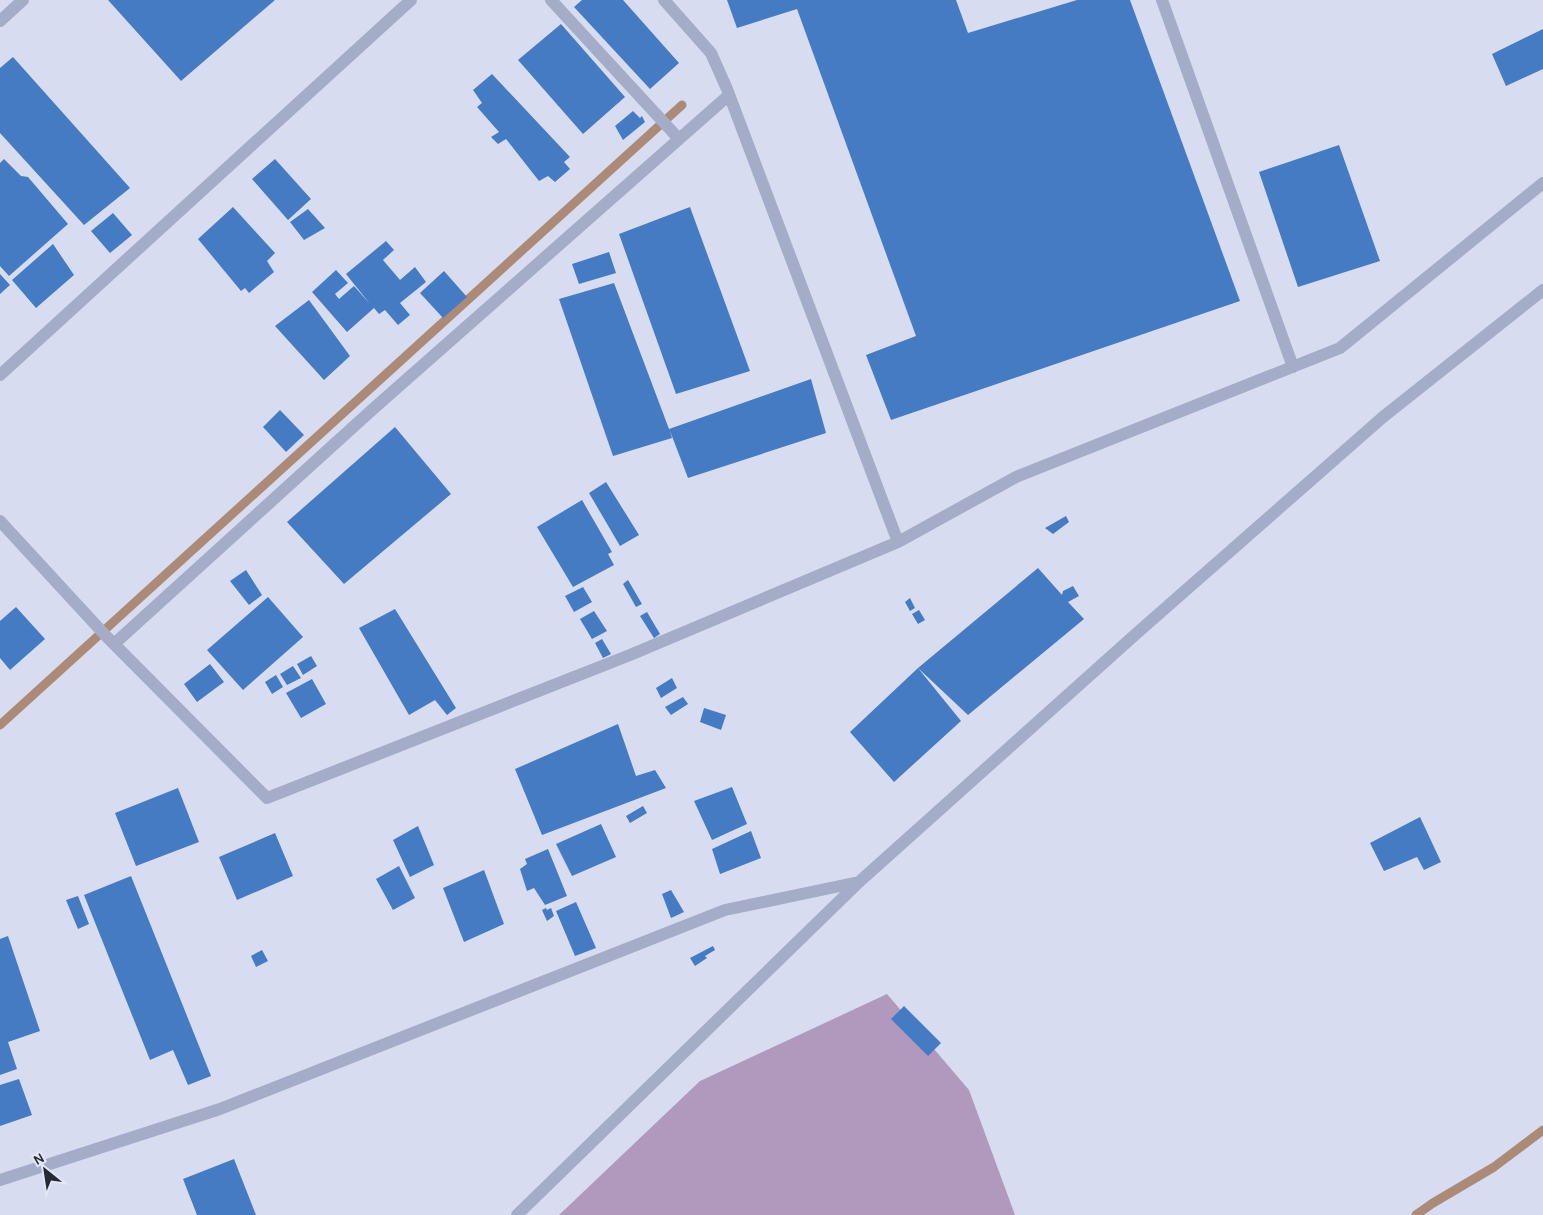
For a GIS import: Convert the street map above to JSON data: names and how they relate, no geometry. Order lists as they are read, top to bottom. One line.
{"north":"top left"}
